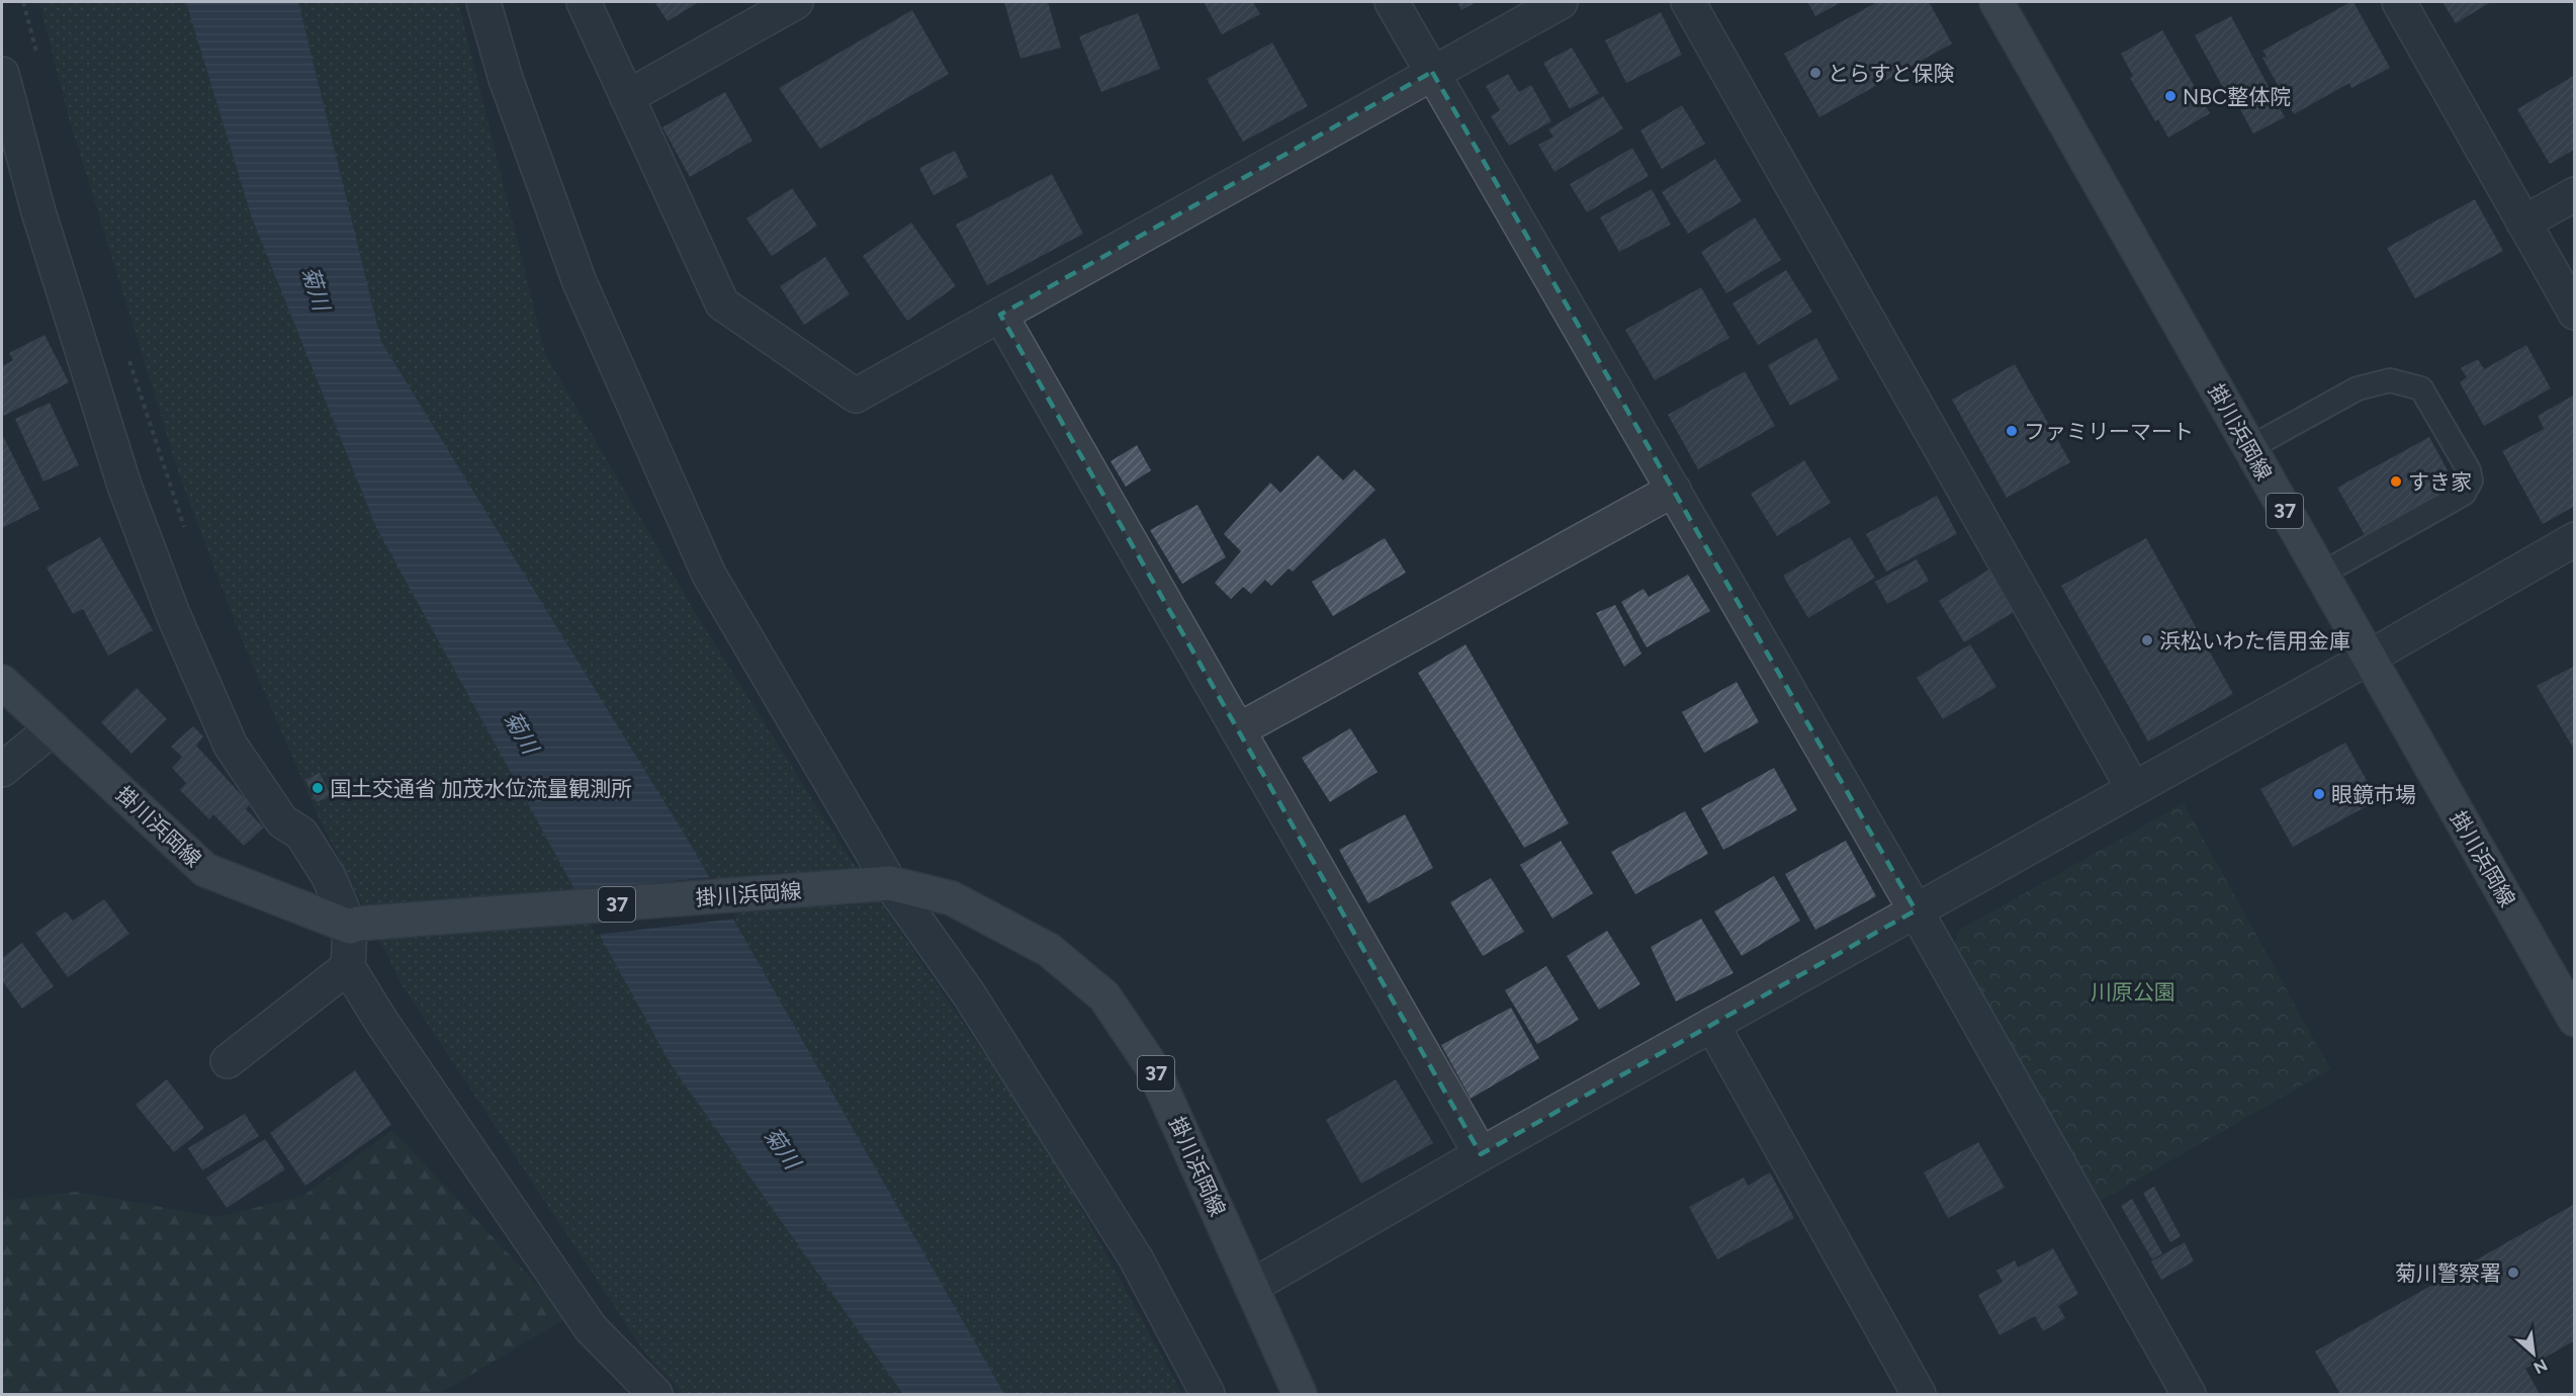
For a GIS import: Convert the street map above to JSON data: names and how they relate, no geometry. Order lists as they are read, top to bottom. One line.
{"streets":{"main road":["掛川浜岡線","37"]},"water":["菊川"],"parks":["川原公園"],"places":["とらすと保険","NBC整体院","ファミリーマート","すき家","浜松いわた信用金庫","国土交通省 加茂水位流量観測所","眼鏡市場","菊川警察署"],"north":"bottom right"}
